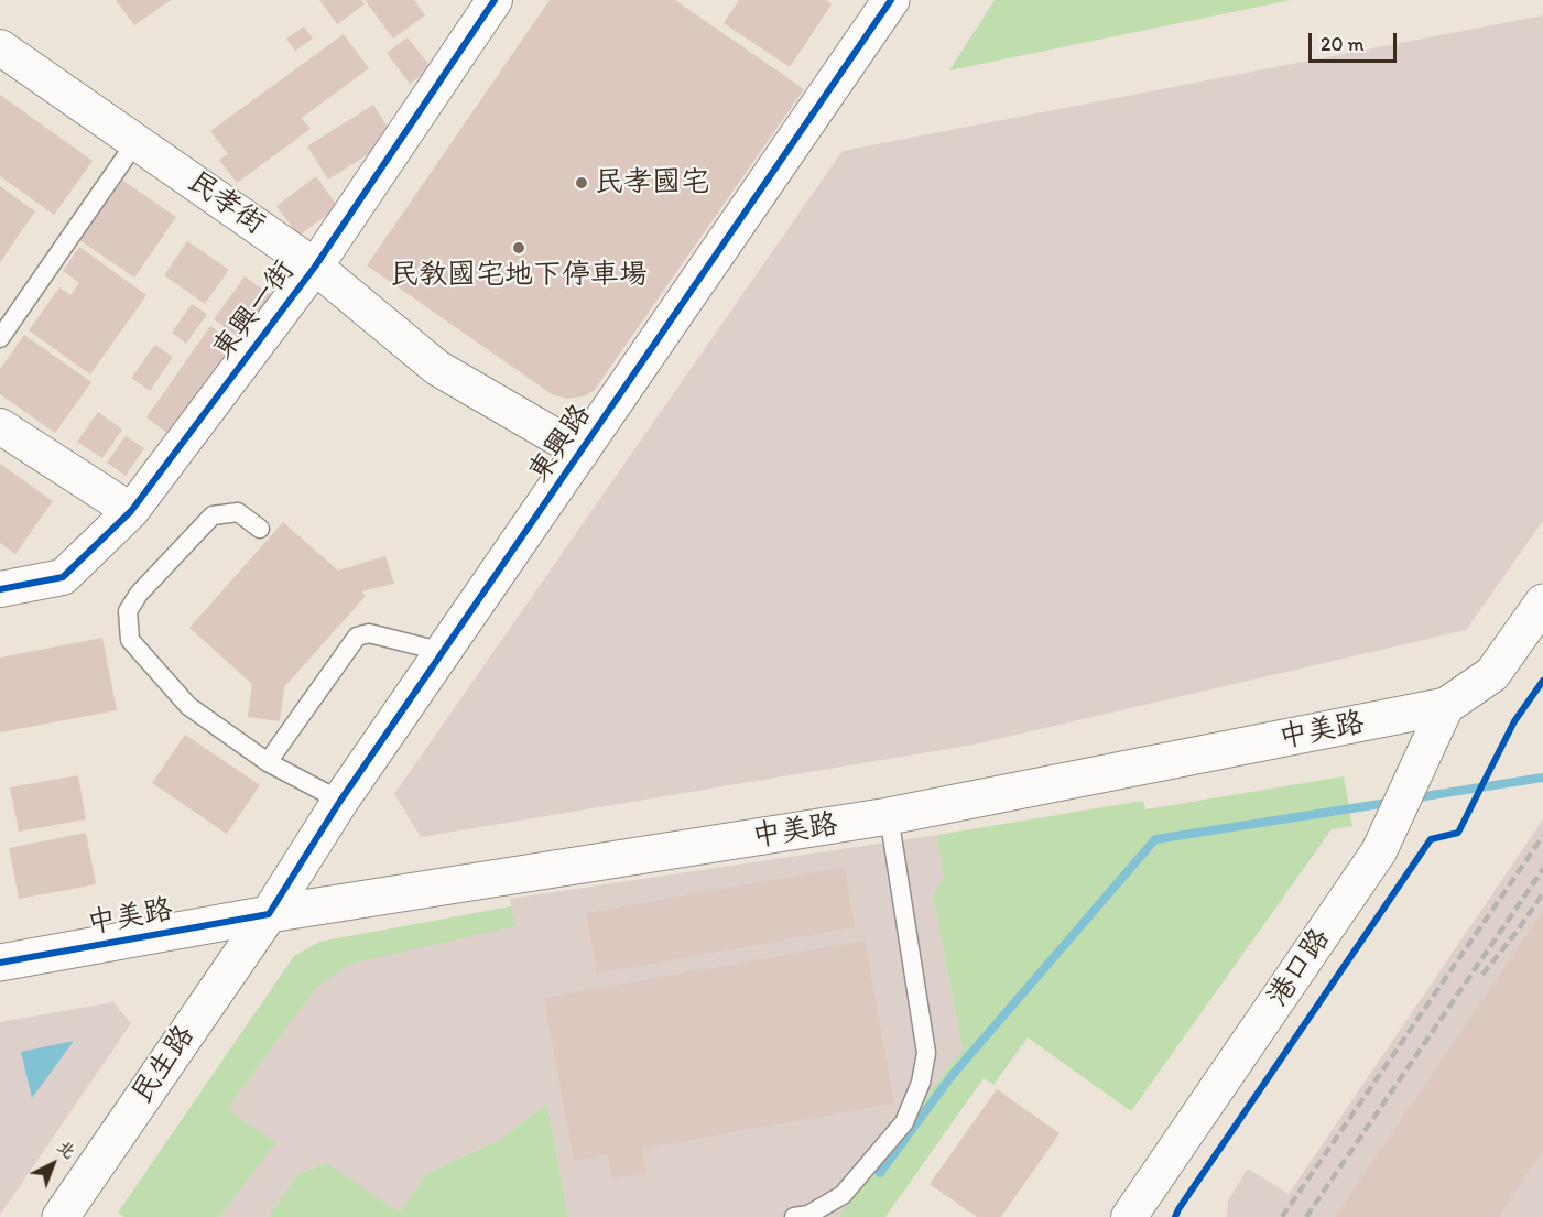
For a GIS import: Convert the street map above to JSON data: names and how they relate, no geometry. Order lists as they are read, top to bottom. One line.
{"streets":{"main road":["東興路","中美路","民生路"],"street":["民孝街","東興一街","港口路"]},"crossings":[["民孝街","東興一街"],["民孝街","東興路"],["東興路","中美路"],["東興路","民生路"],["中美路","港口路"],["中美路","民生路"]],"places":["民孝國宅","民教國宅地下停車場"],"scale_bar":"20 m","north":"top right"}
